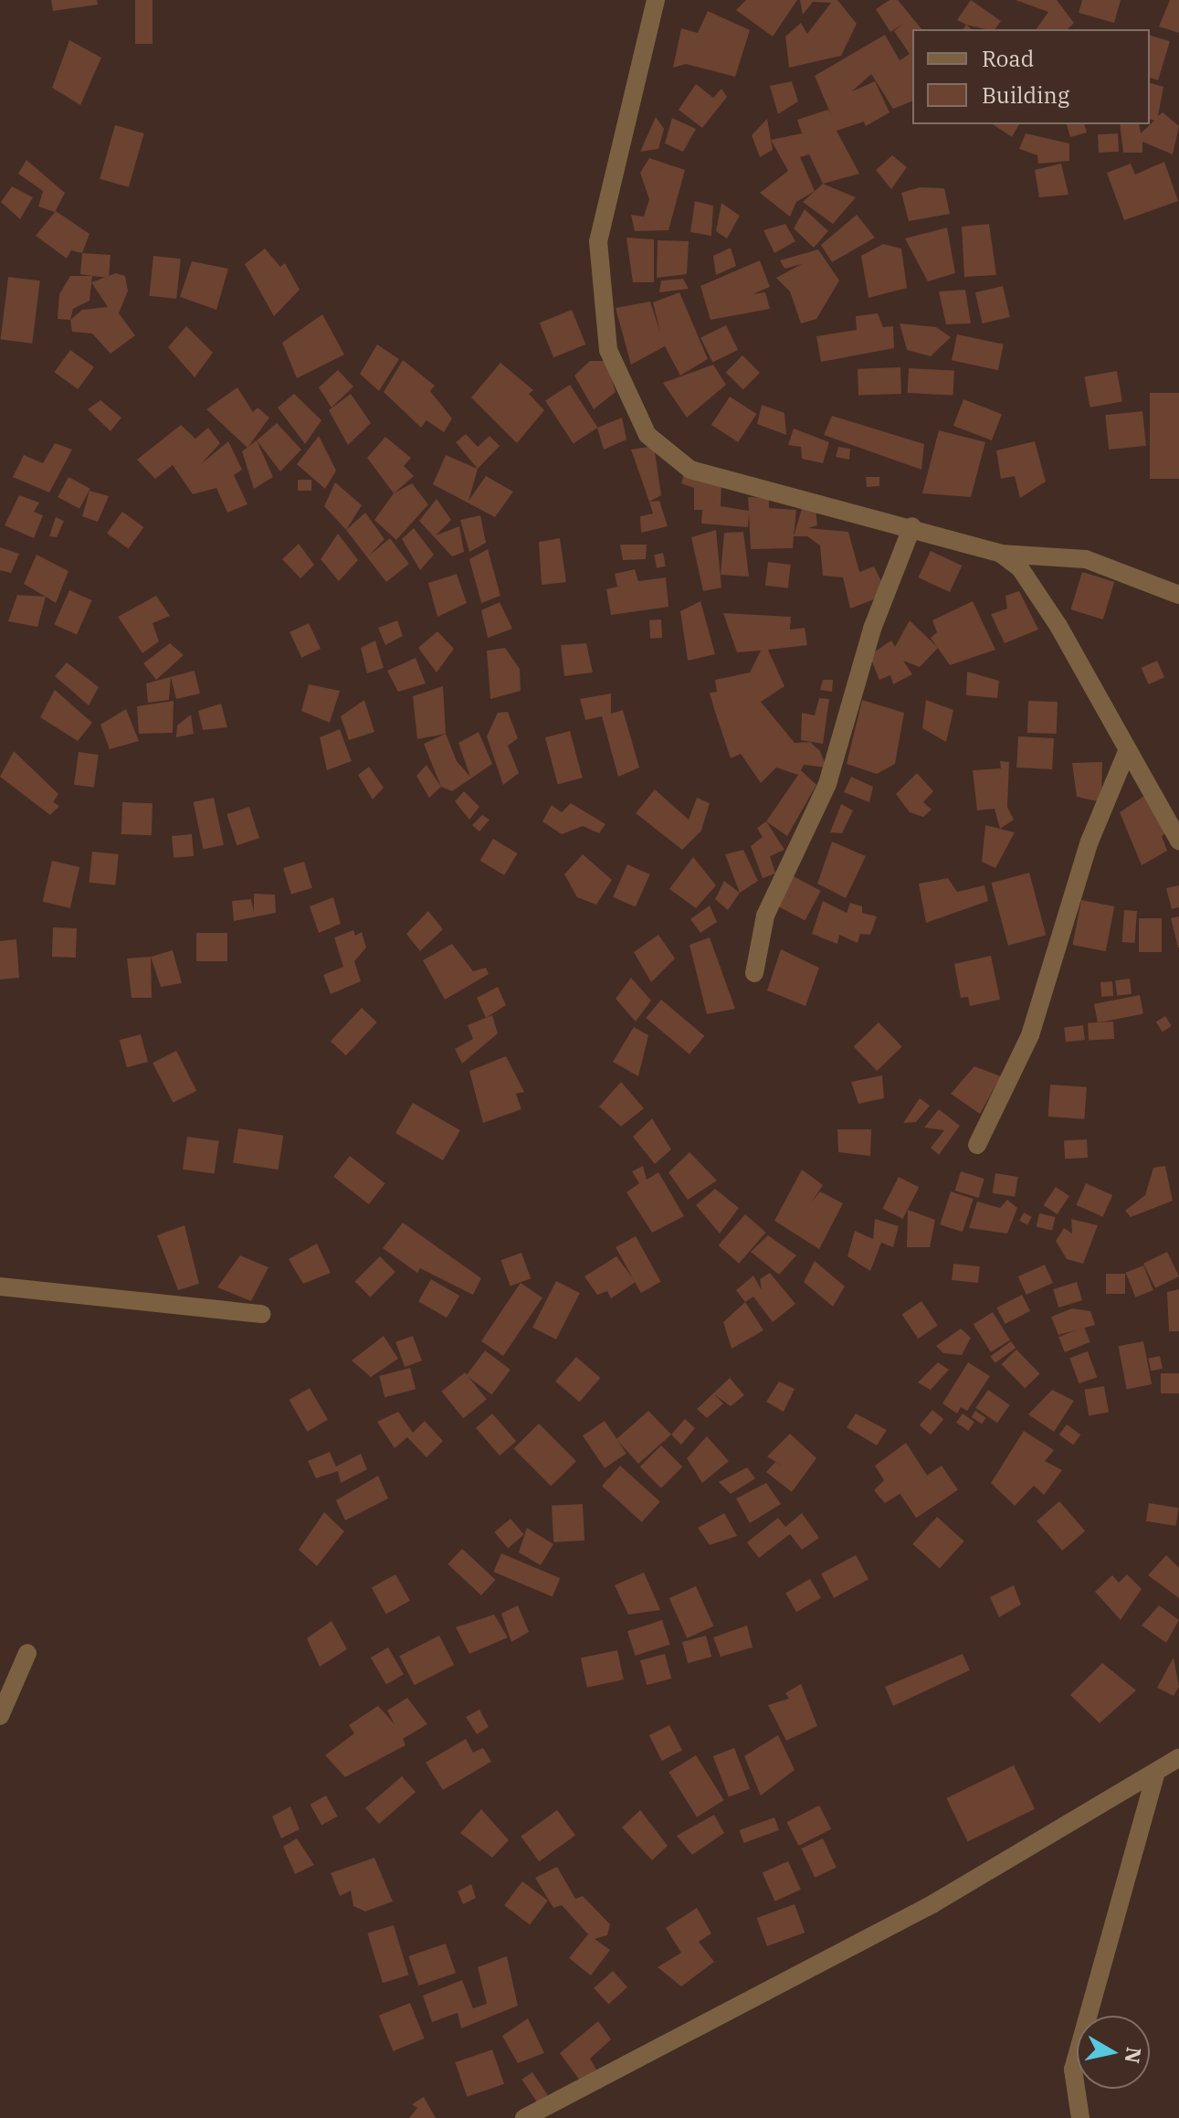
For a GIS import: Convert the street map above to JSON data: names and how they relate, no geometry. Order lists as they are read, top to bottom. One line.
{"legend":["Road","Building"],"north":"right"}
